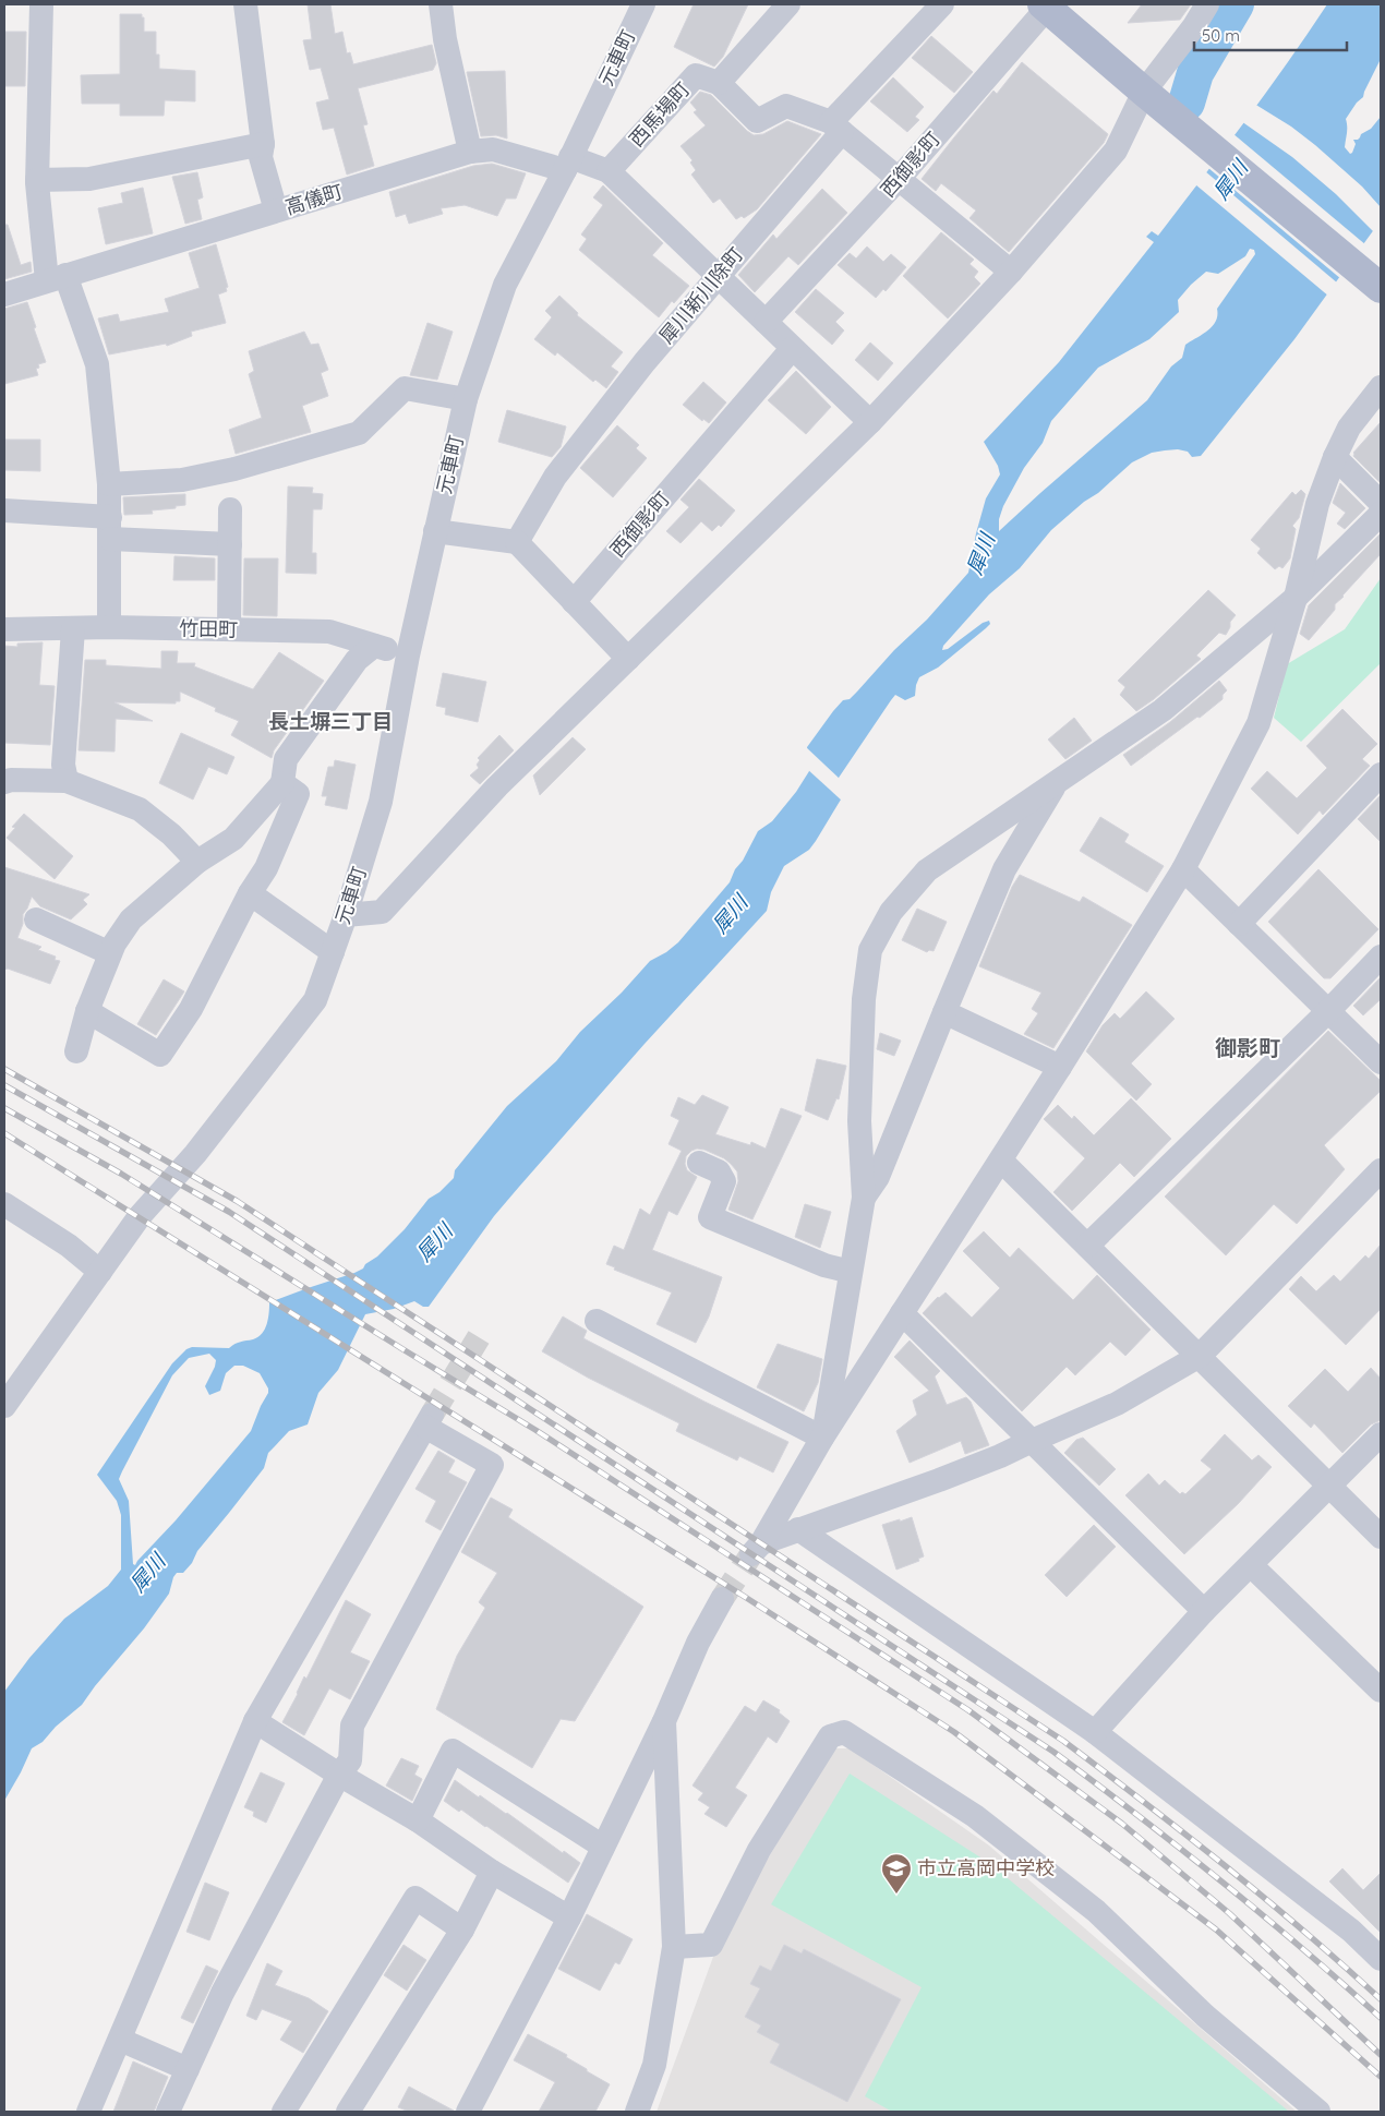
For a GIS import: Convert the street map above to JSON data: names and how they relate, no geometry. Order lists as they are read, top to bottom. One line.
{"streets":{"street":["元車町","西馬場町","西御影町","高儀町","犀川新川除町","竹田町"]},"crossings":[["元車町","高儀町"],["元車町","竹田町"]],"districts":["長土塀三丁目","御影町"],"water":["犀川"],"places":{"school or university":["市立高岡中学校"]},"scale_bar":"50 m"}
